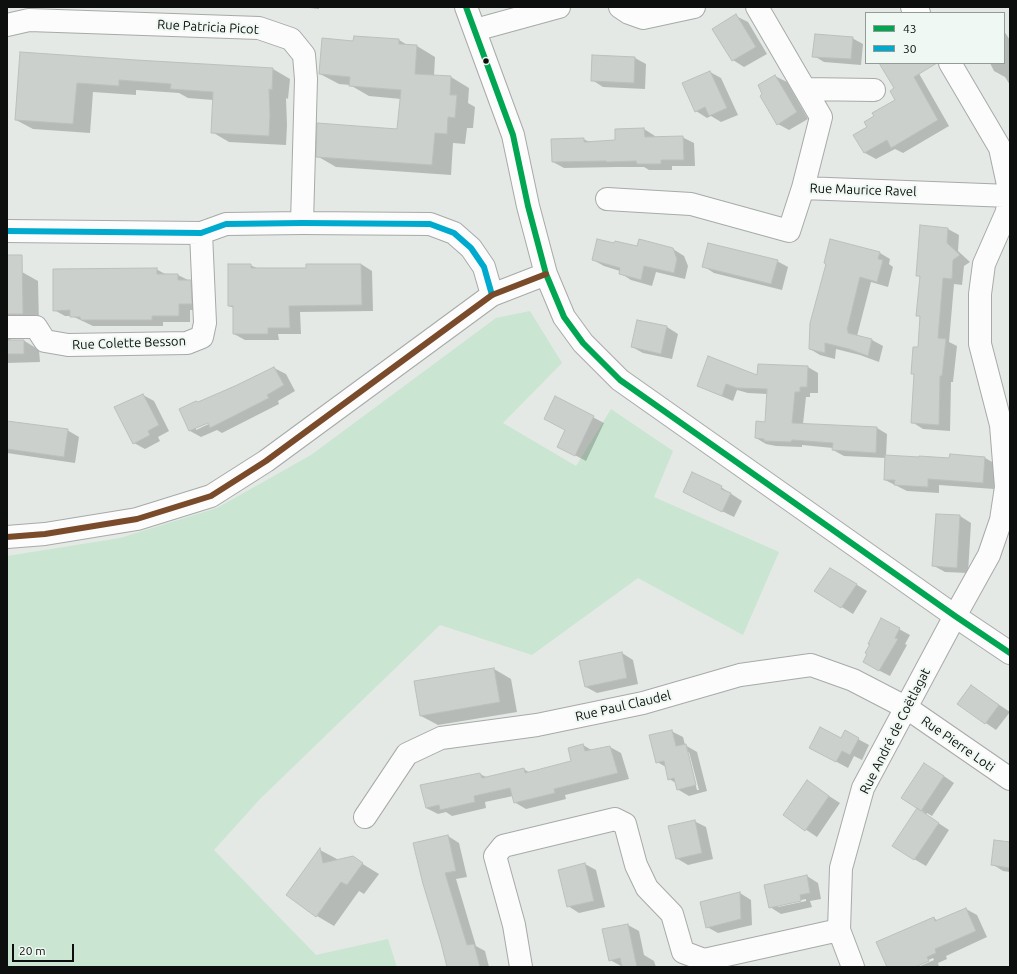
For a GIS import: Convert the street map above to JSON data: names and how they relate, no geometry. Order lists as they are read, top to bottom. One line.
{"streets":{"street":["Rue Patricia Picot","Rue Maurice Ravel","Rue Colette Besson","Rue Paul Claudel","Rue André de Coëtlagat","Rue Pierre Loti"]},"crossings":[["Rue Maurice Ravel","Rue André de Coëtlagat"],["Rue Paul Claudel","Rue André de Coëtlagat"],["Rue Paul Claudel","Rue Pierre Loti"],["Rue André de Coëtlagat","Rue Pierre Loti"]],"lines":["transit line 43","transit line 30"],"legend":["43","30"],"scale_bar":"20 m"}
